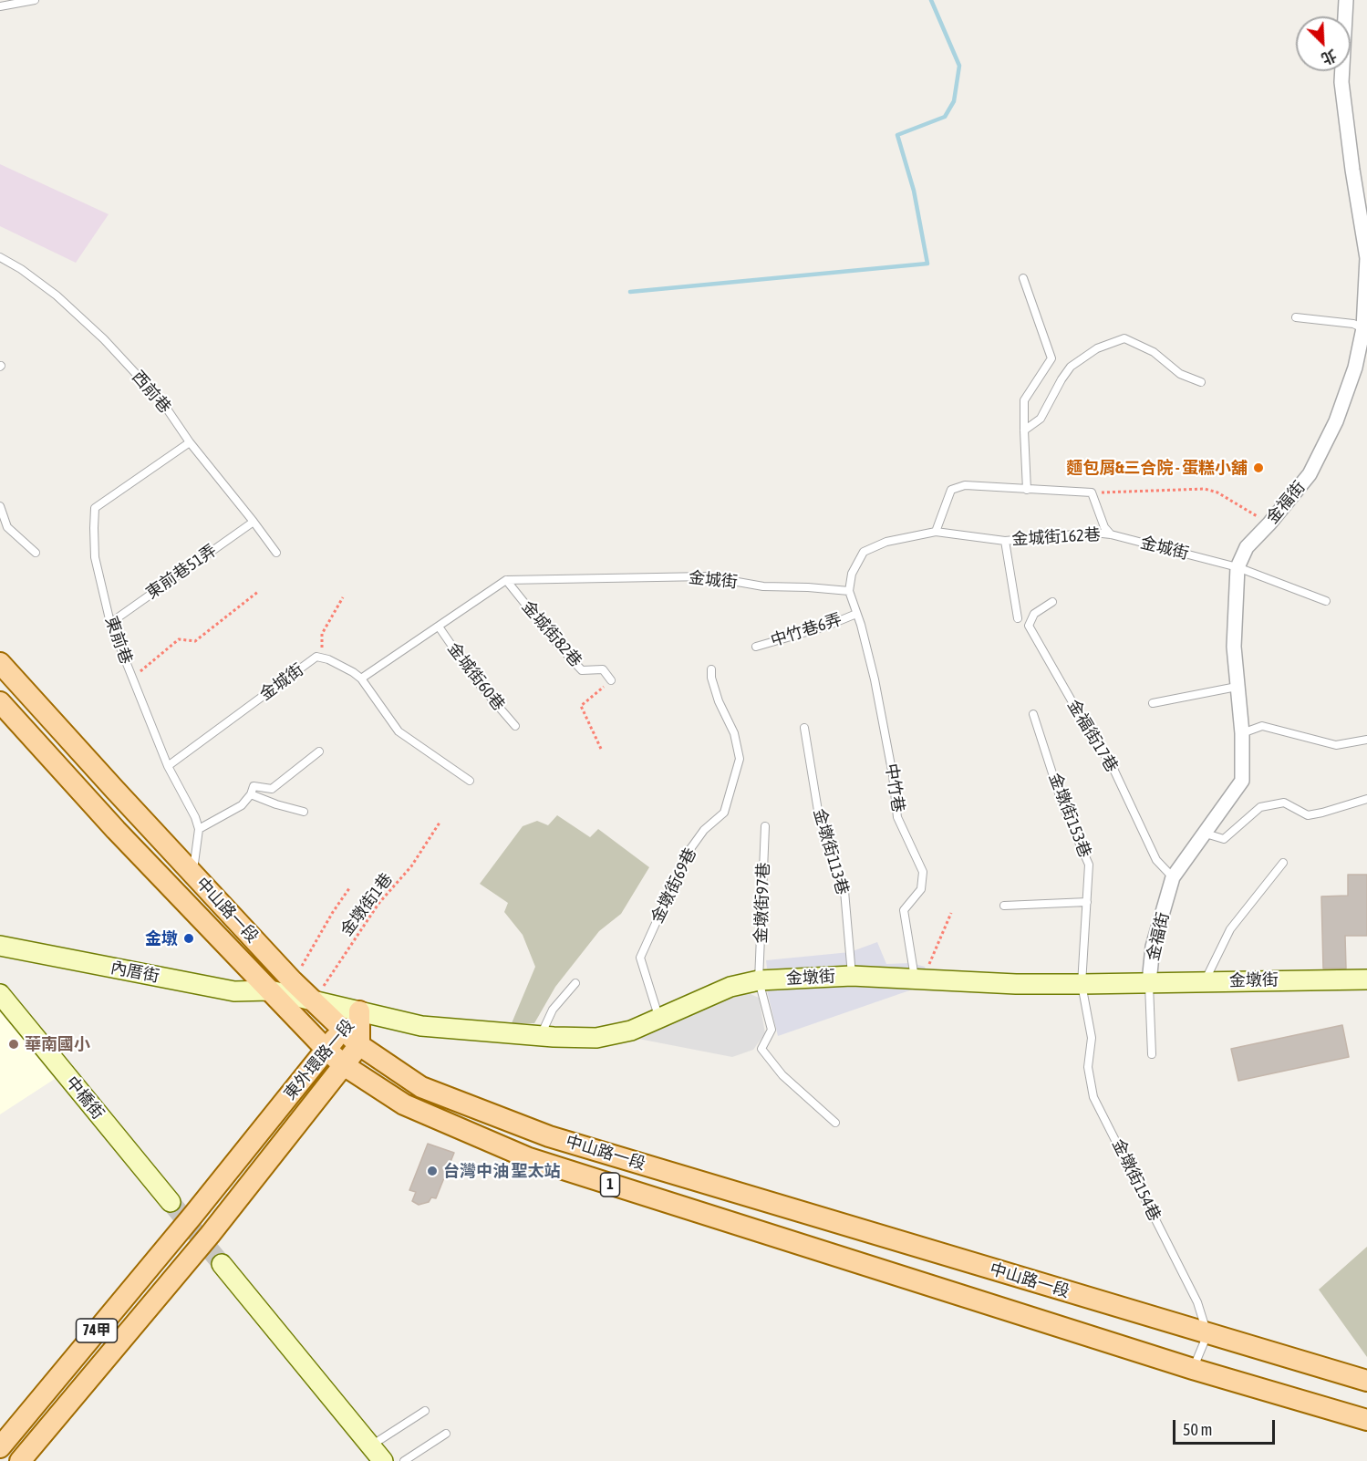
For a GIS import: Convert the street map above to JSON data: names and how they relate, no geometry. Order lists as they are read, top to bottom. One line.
{"streets":{"main road":["中山路一段","東外環路一段","1","74甲"],"street":["金福街","內厝街","金墩街","中橋街"],"lane":["西前巷","金城街162巷","金城街","東前巷51弄","中竹巷6弄","金城街82巷","東前巷","金城街60巷","金福街17巷","中竹巷","金墩街153巷","金墩街113巷","金墩街69巷","金墩街97巷","金墩街154巷"],"path":["金墩街1巷"]},"crossings":[["西前巷","東前巷51弄"],["西前巷","東前巷"],["金福街","金城街"],["金福街","金福街17巷"],["金福街","金墩街"],["金城街162巷","金城街"],["金城街","金城街82巷"],["金城街","東前巷"],["金城街","中竹巷"],["東前巷51弄","東前巷"],["中竹巷6弄","中竹巷"],["中竹巷","金墩街"],["金墩街153巷","金墩街"],["金墩街153巷","金墩街154巷"],["金墩街113巷","金墩街"],["金墩街69巷","金墩街"],["金墩街97巷","金墩街"],["金墩街1巷","中山路一段"],["金墩街1巷","金墩街"],["中山路一段","內厝街"],["中山路一段","金墩街"],["中山路一段","東外環路一段"],["中山路一段","金墩街154巷"],["內厝街","金墩街"],["金墩街","東外環路一段"],["金墩街","金墩街154巷"]],"places":["麵包屑&三合院 - 蛋糕小舖","金墩","華南國小","台灣中油 聖太站"],"scale_bar":"50 m","north":"bottom right"}
